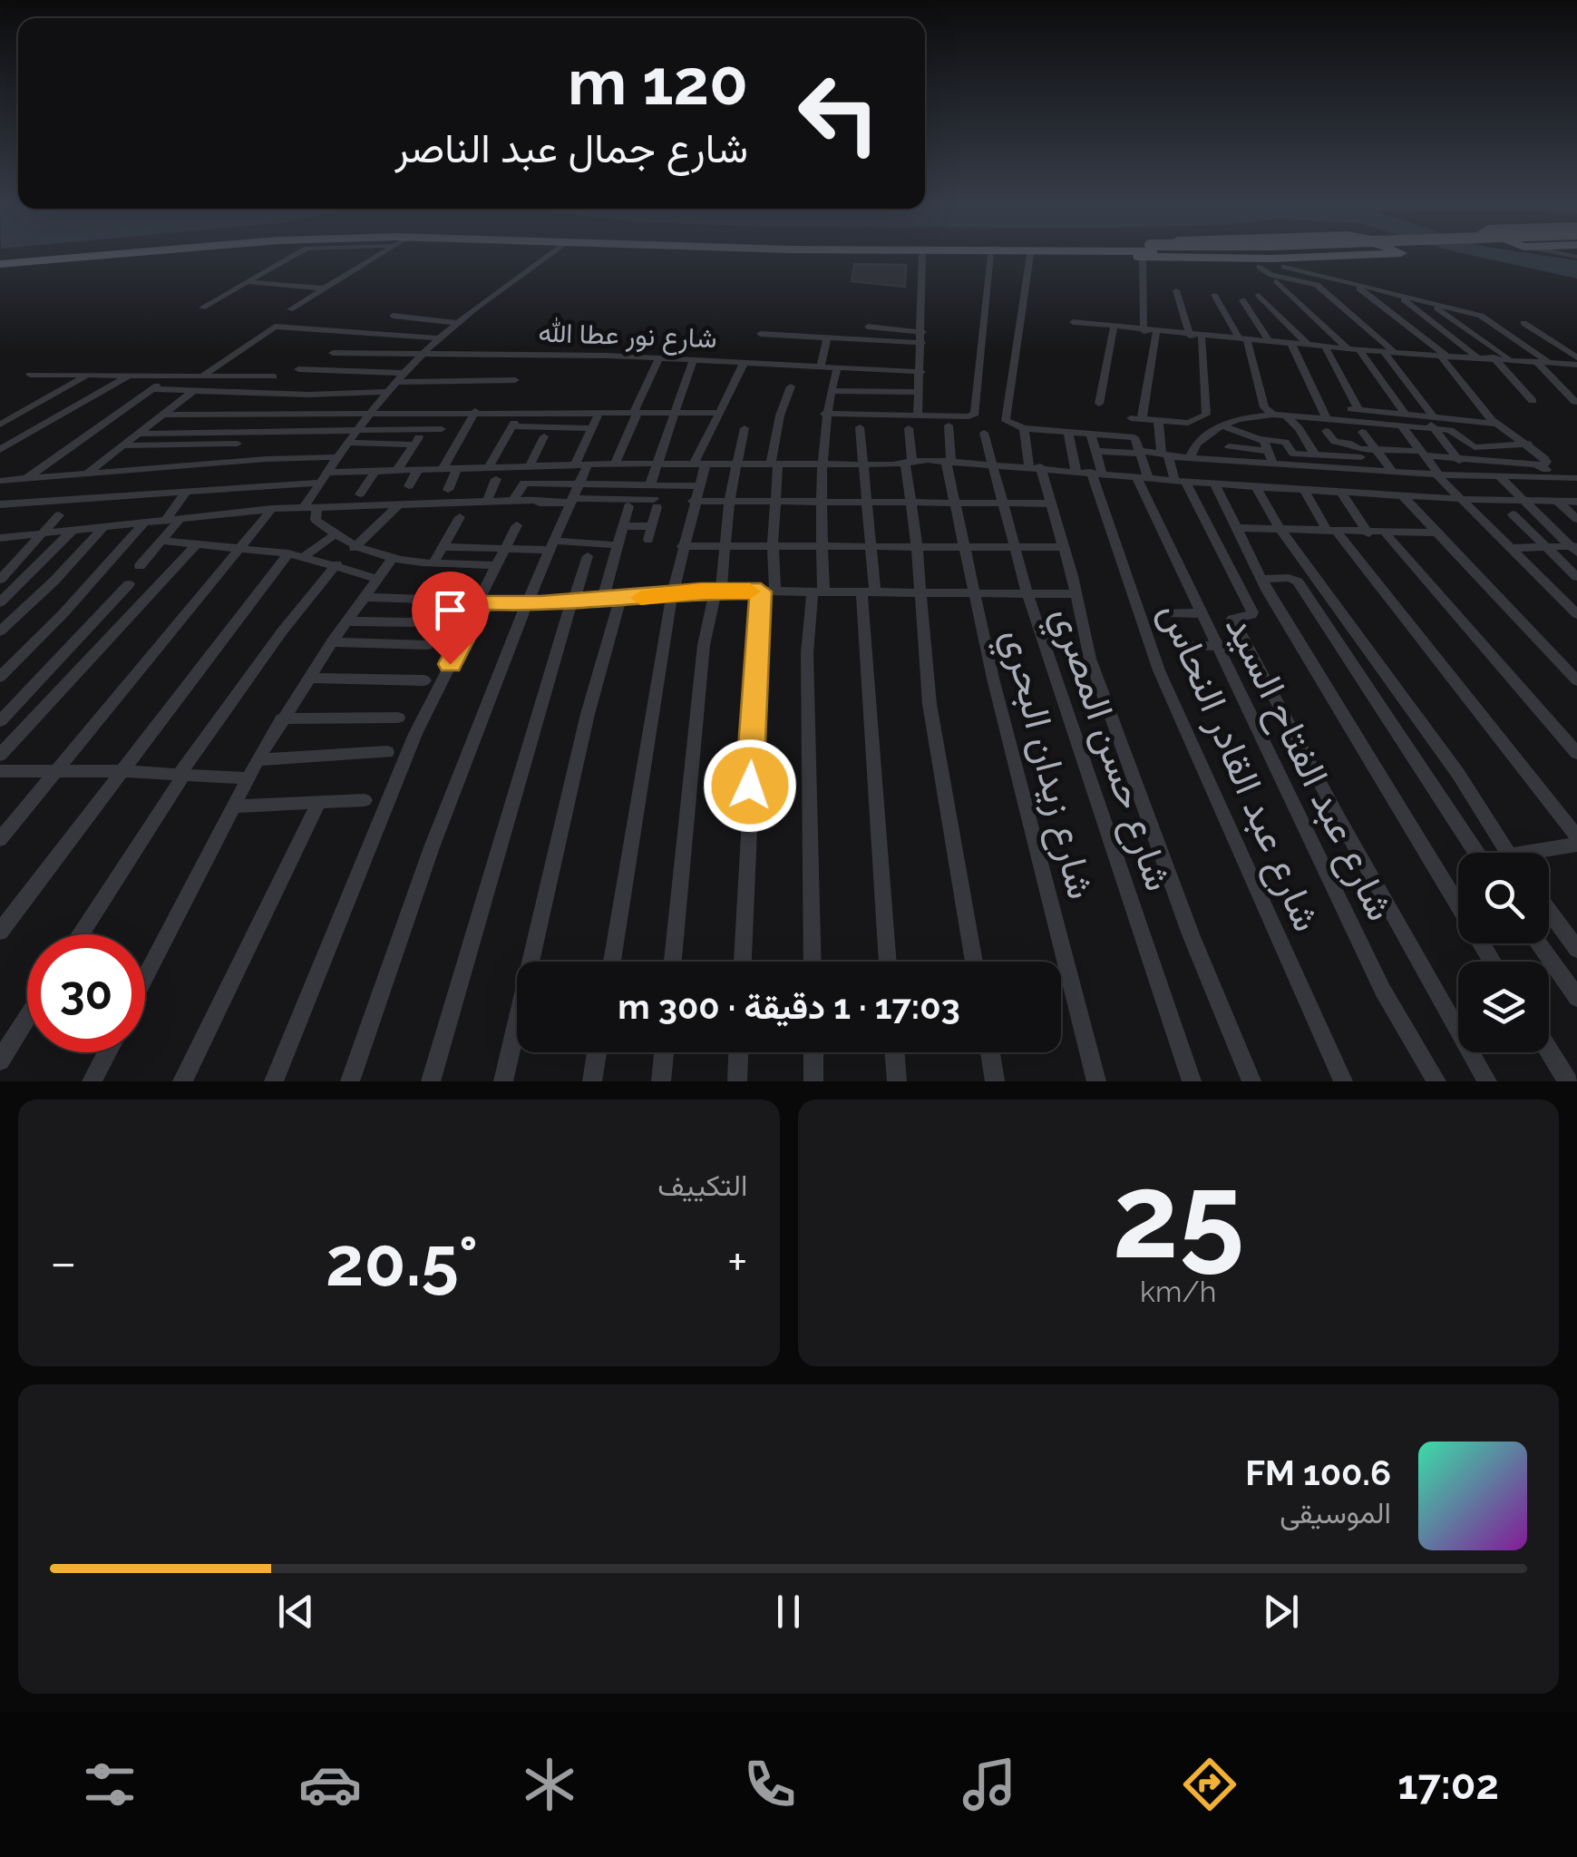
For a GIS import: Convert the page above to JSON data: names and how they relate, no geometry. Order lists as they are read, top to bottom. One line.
{"streets":{"street":["شارع نور عطا الله","شارع حسن المصري","شارع زيدان البحري","شارع عبد القادر النحاس","شارع عبد الفتاح السيد"]},"page":{"turn":["120 m","شارع جمال عبد الناصر"],"limit":"30","trip":"17:03 · 1 دقيقة · 300 m","tile":[["25","km/h"],"التكييف"],"heat":["−","20.5°","+"],"song":["100.6 FM","الموسيقى"],"tabs":"17:02"}}
